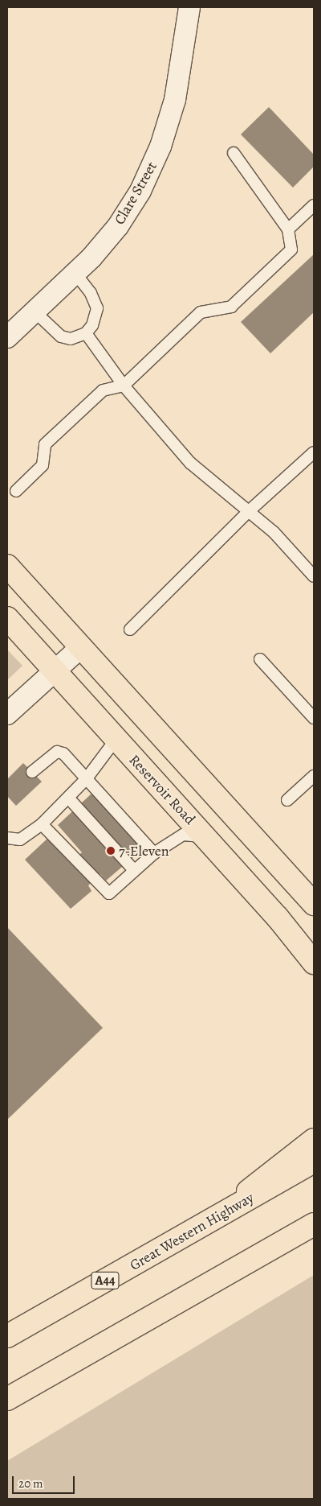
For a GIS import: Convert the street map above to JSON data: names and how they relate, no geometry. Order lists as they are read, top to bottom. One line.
{"streets":{"main road":["Reservoir Road","Great Western Highway","A44"],"street":["Clare Street"]},"places":["7-Eleven"],"scale_bar":"20 m"}
